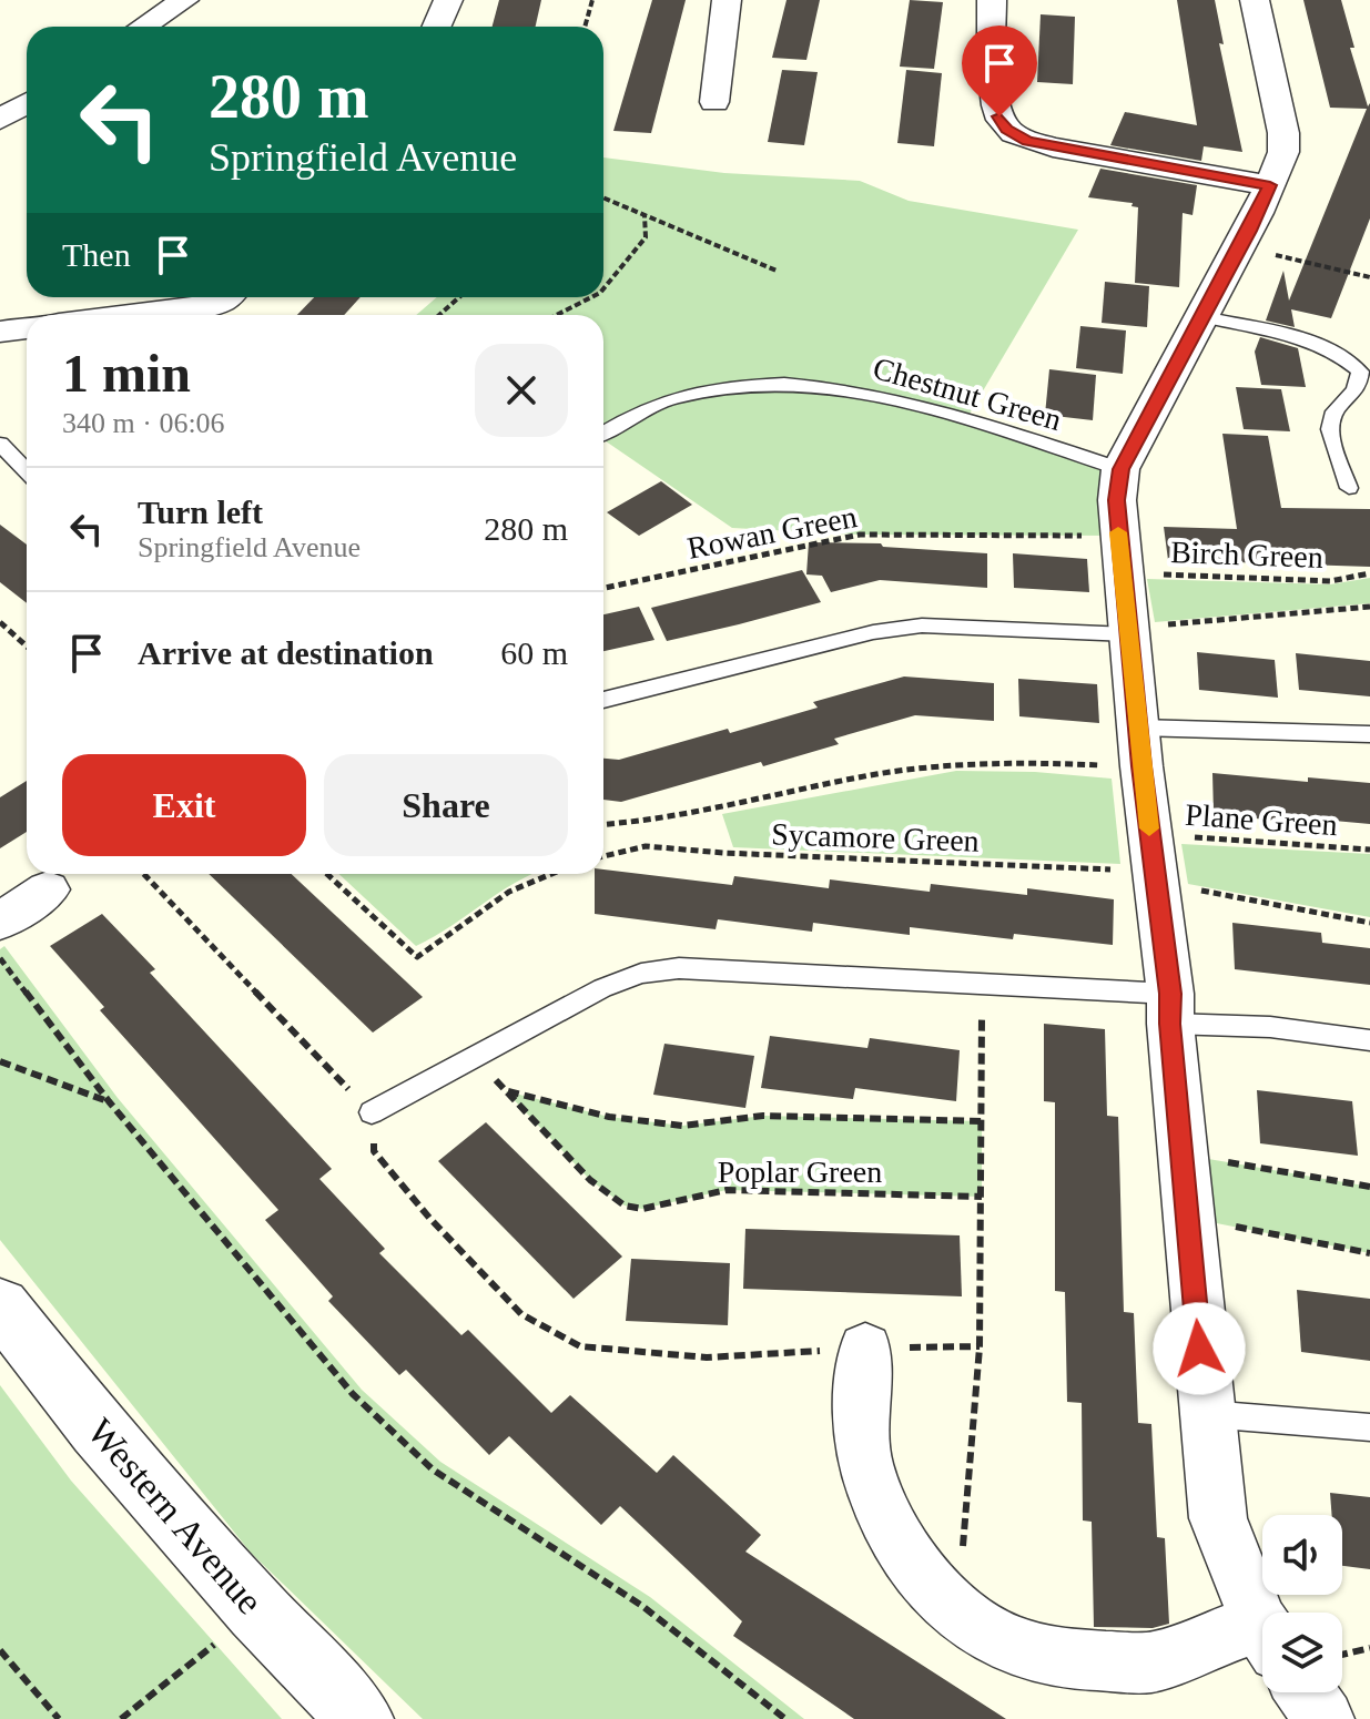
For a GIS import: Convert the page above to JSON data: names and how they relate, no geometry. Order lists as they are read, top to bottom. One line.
{"streets":{"street":["Western Avenue"],"lane":["Chestnut Green"],"path":["Rowan Green","Birch Green","Plane Green","Sycamore Green","Poplar Green"]},"crossings":[["Rowan Green","Birch Green"],["Plane Green","Sycamore Green"]],"page":{"turn":["280 m","Springfield Avenue"],"then":"Then","heading":["1 min","340 m · 06:06"],"list":[{"name":"Turn left","note":"Springfield Avenue","value":"280 m"},{"name":"Arrive at destination","value":"60 m"}],"buttons":["Exit","Share"]}}
